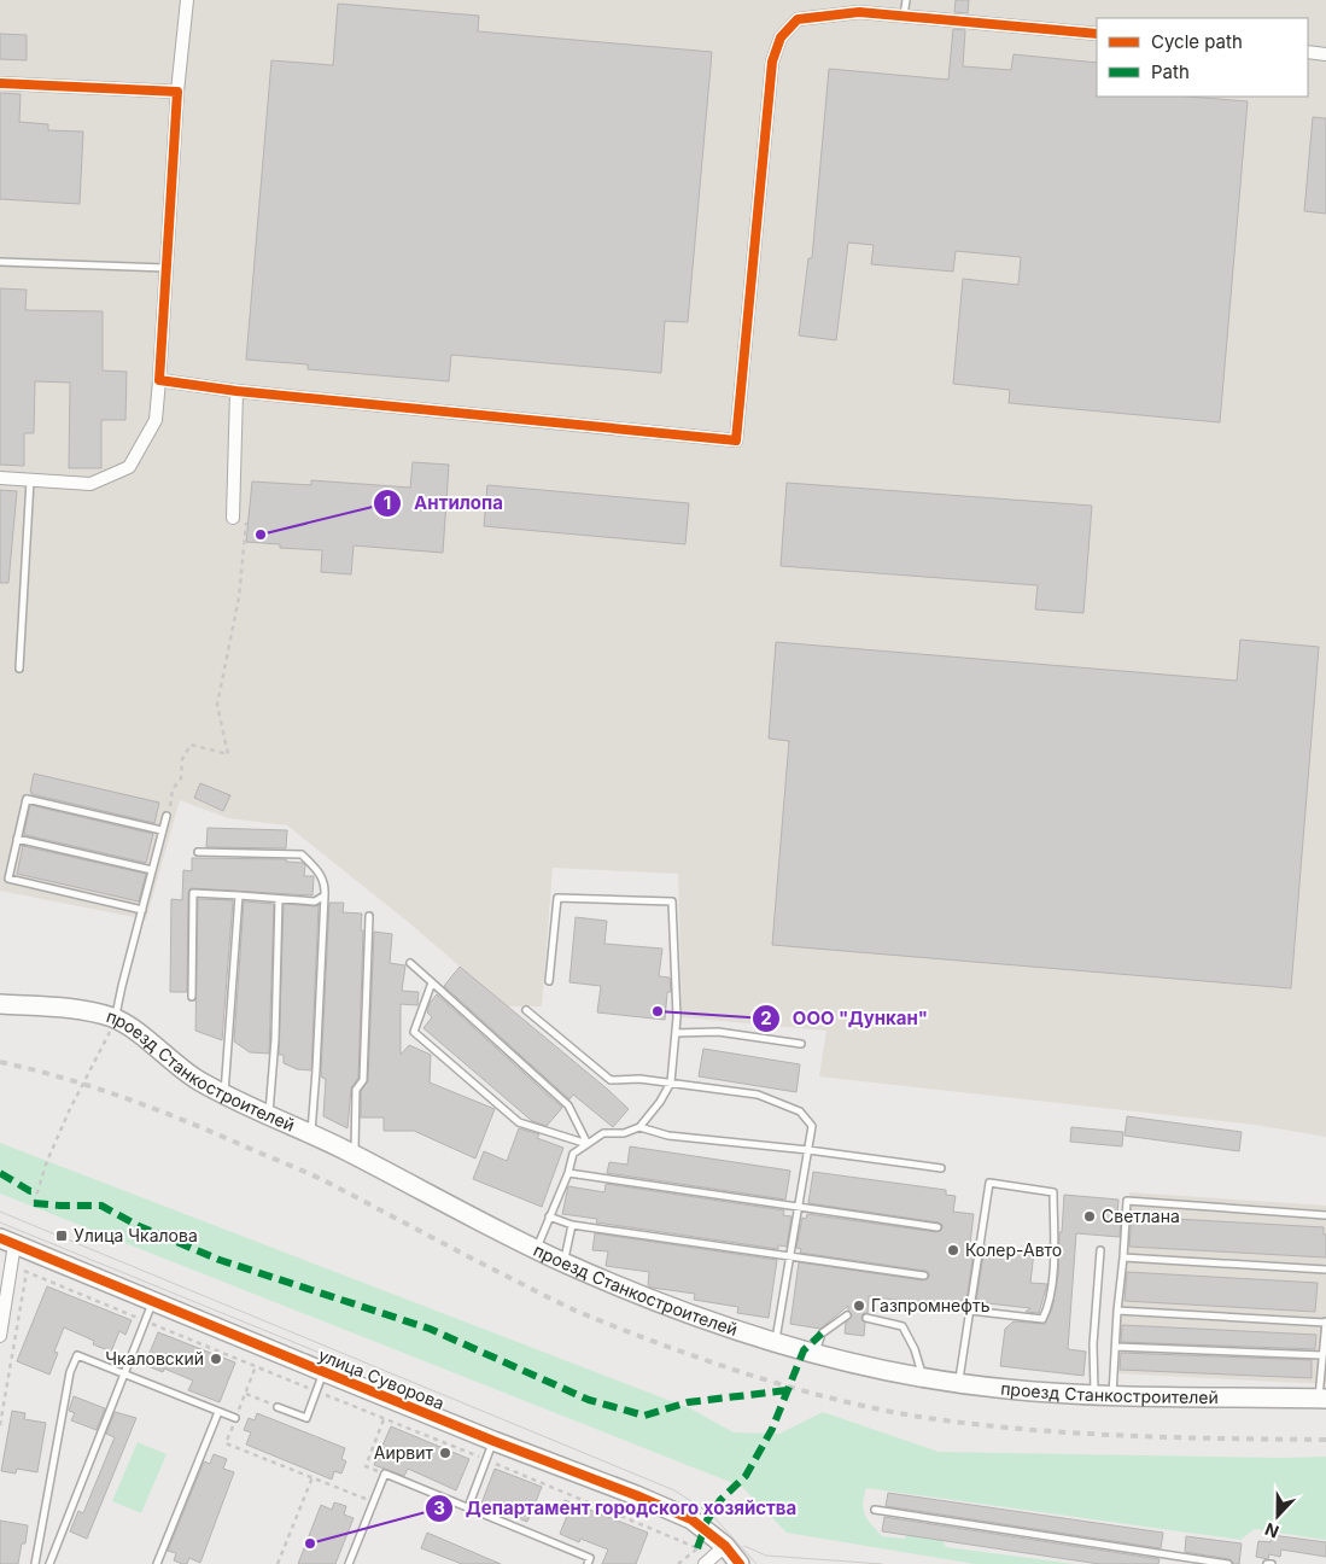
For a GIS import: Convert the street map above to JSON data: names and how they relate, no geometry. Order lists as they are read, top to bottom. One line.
{"streets":{"main road":["проезд Станкостроителей","улица Суворова"]},"places":{"other":["Aнтилопа","ООО \"Дункан\"","Светлана","Колер-Авто","Газпромнефть","Чкаловский","Аирвит","Департамент городского хозяйства"],"transit":["Улица Чкалова"]},"legend":["Cycle path","Path"],"north":"bottom"}
